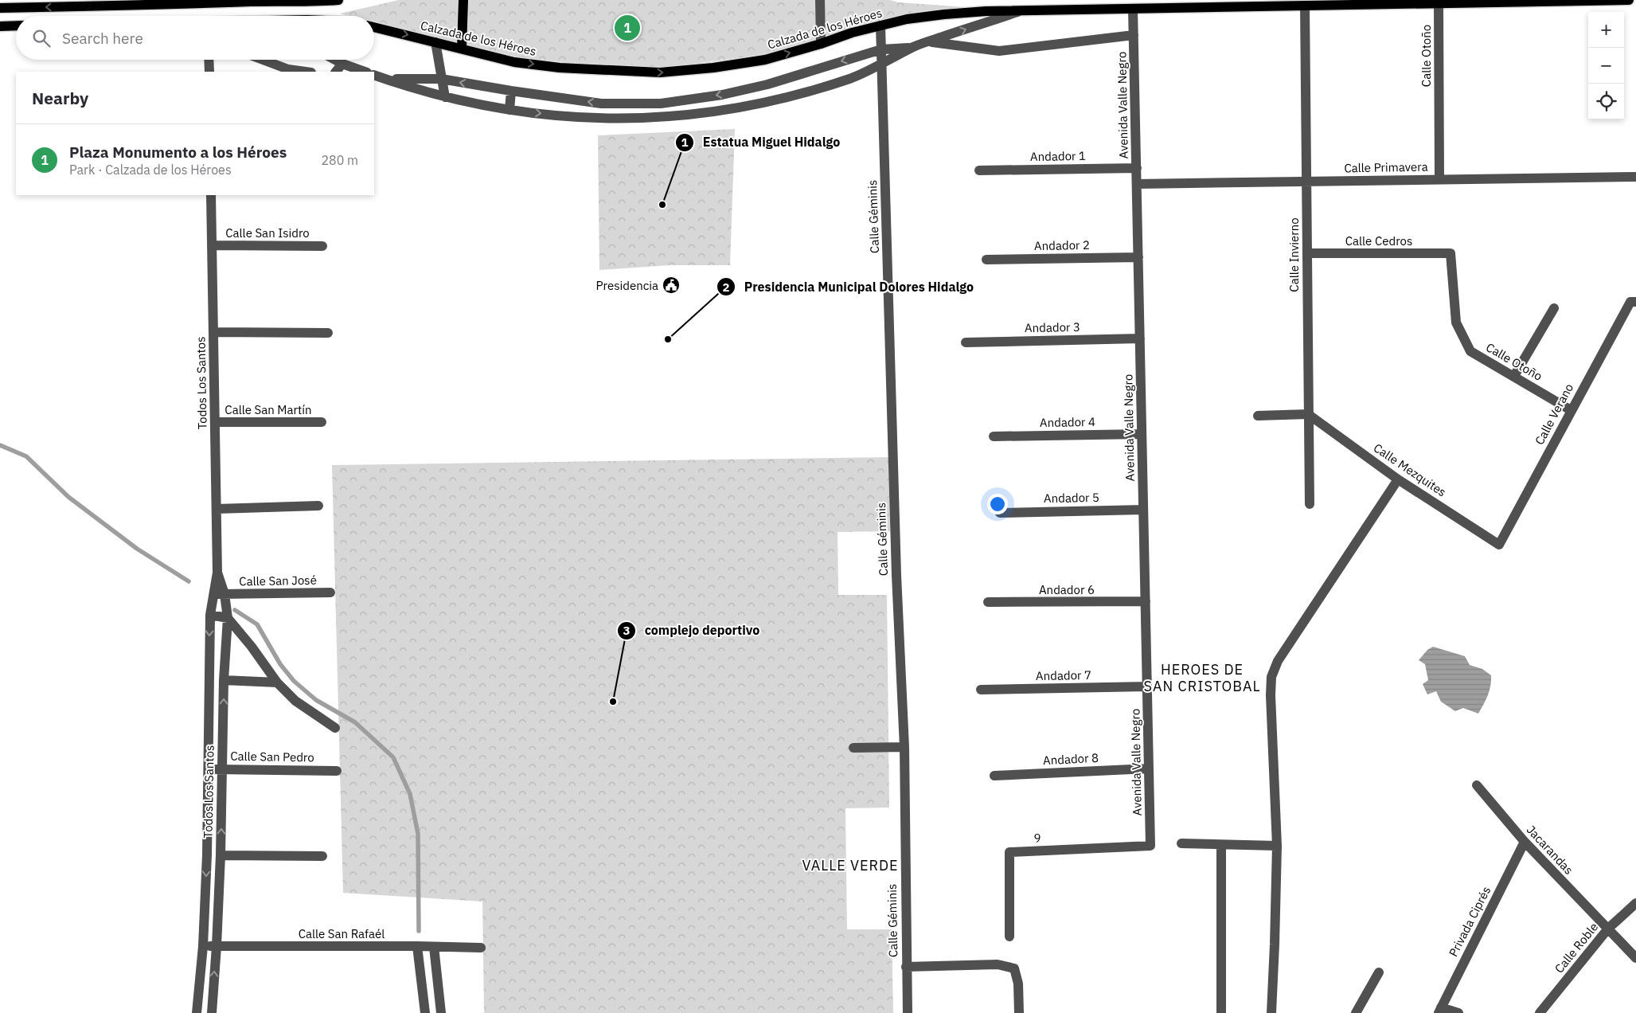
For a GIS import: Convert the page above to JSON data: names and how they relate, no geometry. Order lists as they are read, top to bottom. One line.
{"streets":{"main road":["Calzada de los Héroes"],"street":["Calle Otoño","Avenida Valle Negro","Andador 1","Calle Primavera","Calle Géminis","Calle San Isidro","Calle Cedros","Andador 2","Calle Invierno","Andador 3","Todos Los Santos","Calle San Martín","Calle Verano","Andador 4","Calle Mezquites","Andador 5","Calle San José","Andador 6","Andador 7","Calle San Pedro","Andador 8","9","Jacarandas","Privada Ciprés","Calle San Rafaél","Calle Roble"]},"crossings":[["Calzada de los Héroes","Calle Otoño"],["Calzada de los Héroes","Avenida Valle Negro"],["Calzada de los Héroes","Calle Géminis"],["Calzada de los Héroes","Calle Invierno"],["Calle Otoño","Calle Primavera"],["Calle Otoño","Calle Cedros"],["Calle Otoño","Calle Verano"],["Avenida Valle Negro","Andador 1"],["Avenida Valle Negro","Calle Primavera"],["Avenida Valle Negro","Andador 2"],["Avenida Valle Negro","Andador 3"],["Avenida Valle Negro","Andador 4"],["Avenida Valle Negro","Andador 5"],["Avenida Valle Negro","Andador 6"],["Avenida Valle Negro","Andador 7"],["Avenida Valle Negro","Andador 8"],["Avenida Valle Negro","9"],["Calle Primavera","Calle Invierno"],["Calle San Isidro","Todos Los Santos"],["Calle Cedros","Calle Invierno"],["Calle Invierno","Calle Mezquites"],["Todos Los Santos","Calle San Martín"],["Todos Los Santos","Calle San José"],["Todos Los Santos","Calle San Pedro"],["Todos Los Santos","Calle San Rafaél"],["Calle Verano","Calle Mezquites"],["Jacarandas","Privada Ciprés"],["Jacarandas","Calle Roble"]],"districts":["HEROES DE SAN CRISTOBAL","VALLE VERDE"],"places":{"other":["Estatua Miguel Hidalgo","Presidencia Municipal Dolores Hidalgo","complejo deportivo"],"public building":["Presidencia"]},"page":{"map_buttons":["+","−"],"pins":"1","search":"Search here","heading":"Nearby","list":[{"mark":"1","name":"Plaza Monumento a los Héroes","note":"Park · Calzada de los Héroes","value":"280 m"}]}}
